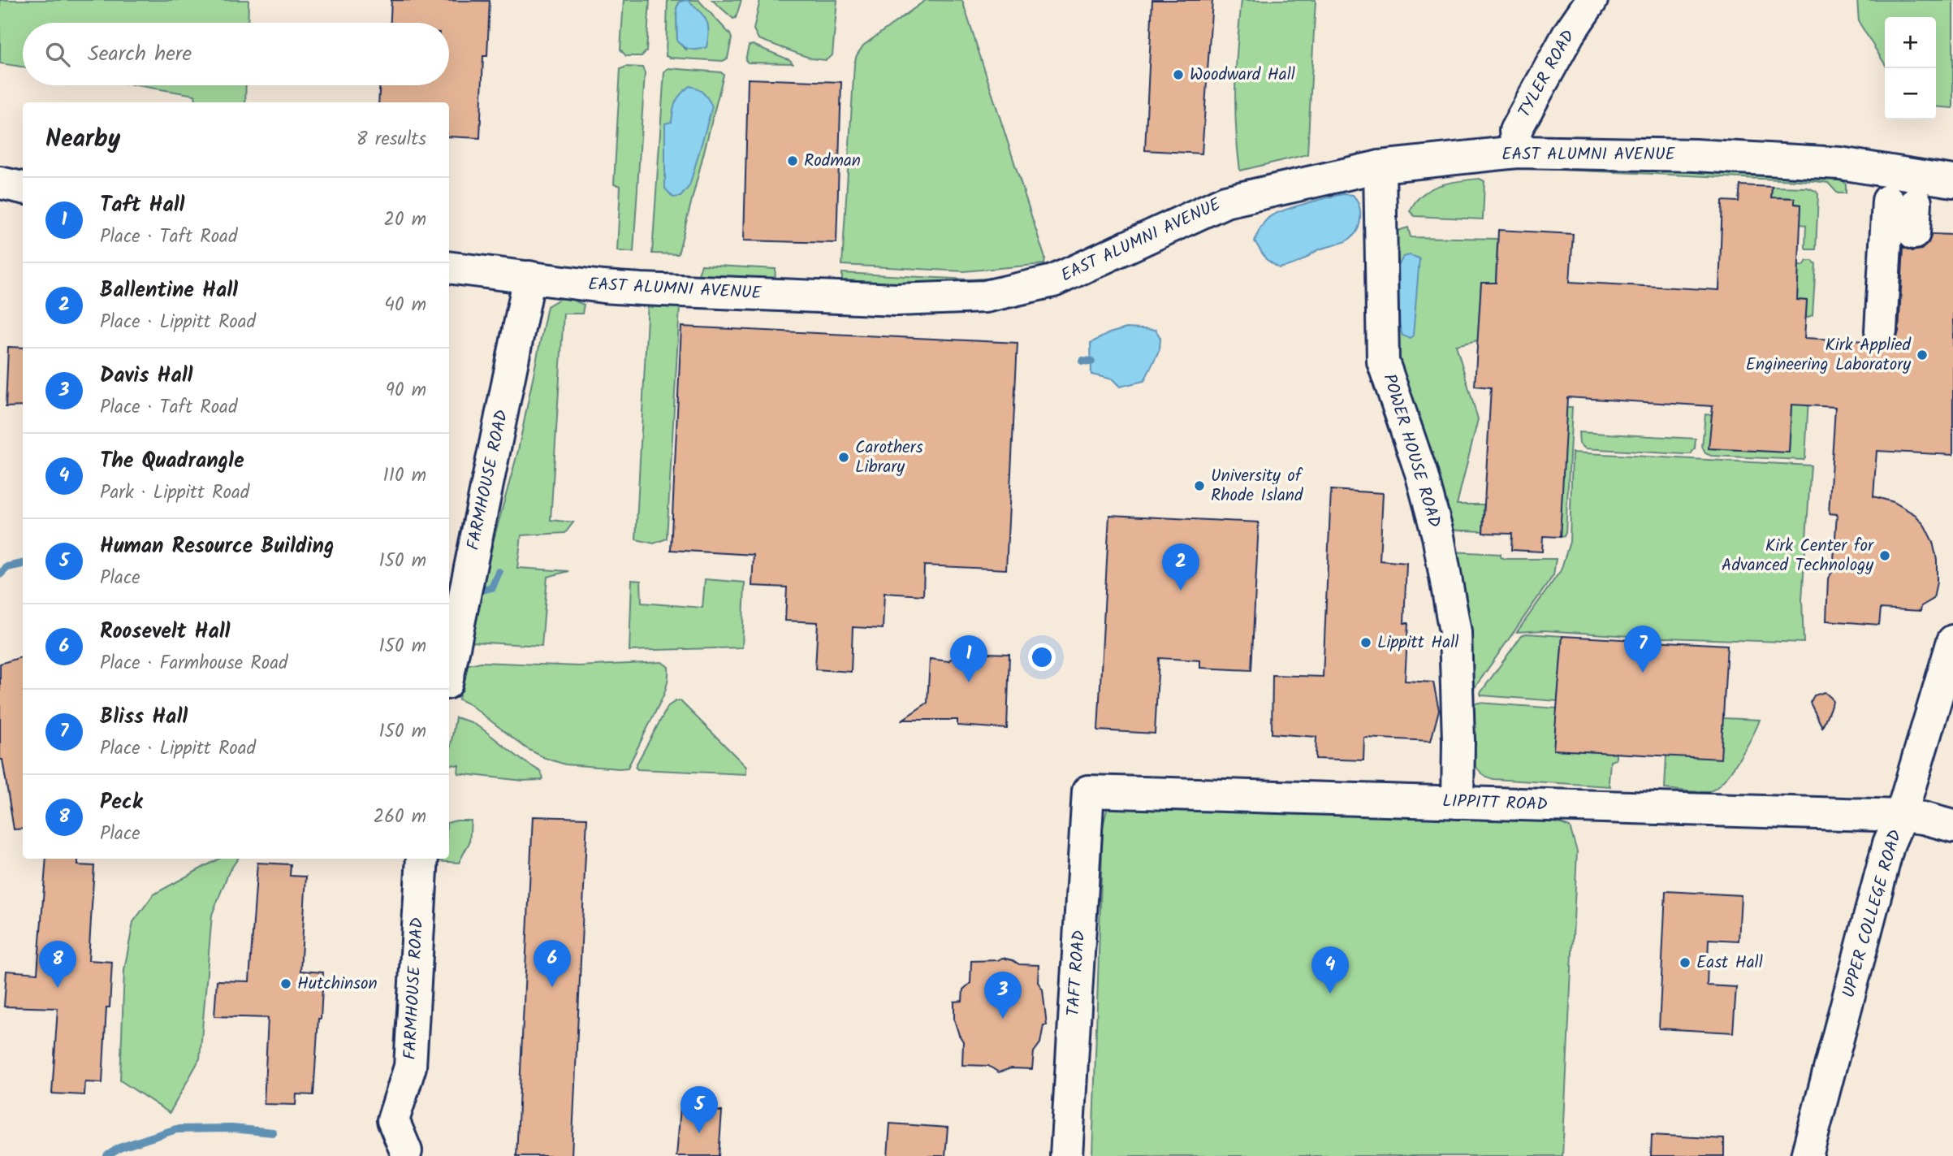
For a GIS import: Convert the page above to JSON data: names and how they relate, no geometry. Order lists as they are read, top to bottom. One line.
{"streets":{"street":["TYLER ROAD","EAST ALUMNI AVENUE","POWER HOUSE ROAD","FARMHOUSE ROAD","LIPPITT ROAD","UPPER COLLEGE ROAD","TAFT ROAD"]},"crossings":[["TYLER ROAD","EAST ALUMNI AVENUE"],["EAST ALUMNI AVENUE","POWER HOUSE ROAD"],["EAST ALUMNI AVENUE","FARMHOUSE ROAD"],["POWER HOUSE ROAD","LIPPITT ROAD"],["LIPPITT ROAD","UPPER COLLEGE ROAD"],["LIPPITT ROAD","TAFT ROAD"]],"places":["Woodward Hall","Rodman","Kirk Applied Engineering Laboratory","Carothers Library","University of Rhode Island","Kirk Center for Advanced Technology","Lippitt Hall","East Hall","Hutchinson"],"page":{"map_buttons":["+","−"],"search":"Search here","heading":["Nearby","8 results"],"list":[{"mark":"1","name":"Taft Hall","note":"Place · Taft Road","value":"20 m"},{"mark":"2","name":"Ballentine Hall","note":"Place · Lippitt Road","value":"40 m"},{"mark":"3","name":"Davis Hall","note":"Place · Taft Road","value":"90 m"},{"mark":"4","name":"The Quadrangle","note":"Park · Lippitt Road","value":"110 m"},{"mark":"5","name":"Human Resource Building","note":"Place","value":"150 m"},{"mark":"6","name":"Roosevelt Hall","note":"Place · Farmhouse Road","value":"150 m"},{"mark":"7","name":"Bliss Hall","note":"Place · Lippitt Road","value":"150 m"},{"mark":"8","name":"Peck","note":"Place","value":"260 m"}],"pins":["2","7","1","6","8","4","3","5"]}}
